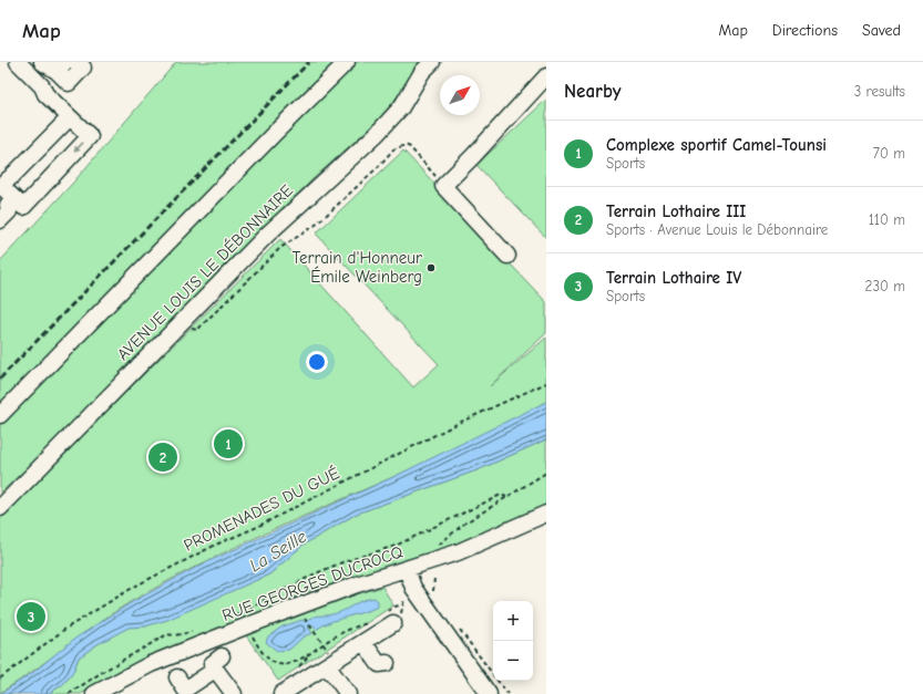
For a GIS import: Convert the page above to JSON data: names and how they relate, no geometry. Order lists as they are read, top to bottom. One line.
{"streets":{"street":["AVENUE LOUIS LE DÉBONNAIRE","RUE GEORGES DUCROCQ"],"path":["PROMENADES DU GUÉ"]},"water":["La Seille"],"places":["Terrain d'Honneur Émile Weinberg"],"north":"top right","page":{"header":"Map","nav":["Map","Directions","Saved"],"heading":["Nearby","3 results"],"list":[{"mark":"1","name":"Complexe sportif Camel-Tounsi","note":"Sports","value":"70 m"},{"mark":"2","name":"Terrain Lothaire III","note":"Sports · Avenue Louis le Débonnaire","value":"110 m"},{"mark":"3","name":"Terrain Lothaire IV","note":"Sports","value":"230 m"}],"pins":["1","2","3"],"map_buttons":["+","−"]}}
